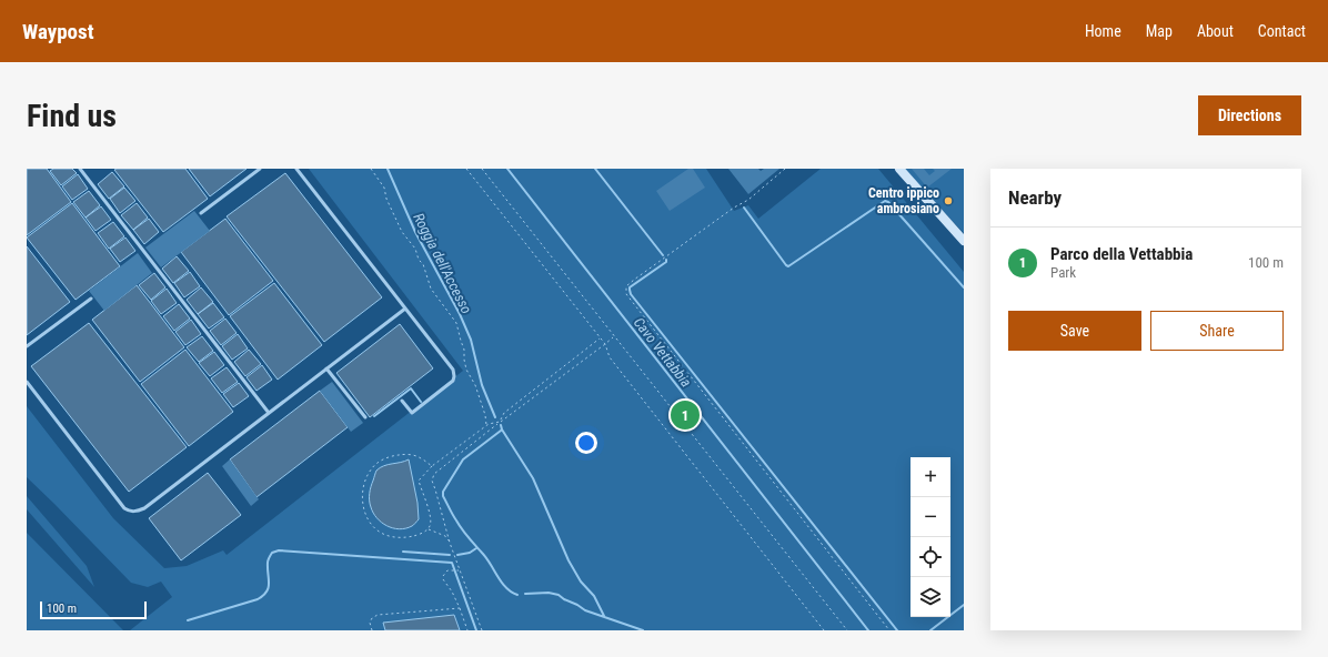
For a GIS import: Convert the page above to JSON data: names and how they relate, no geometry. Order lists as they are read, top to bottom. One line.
{"water":["Roggia dell'Accesso","Cavo Vettabbia"],"places":["Centro ippico ambrosiano"],"scale_bar":"100 m","page":{"header":"Waypost","nav":["Home","Map","About","Contact"],"buttons":["Directions",["Save","Share"]],"title":"Find us","heading":"Nearby","list":[{"mark":"1","name":"Parco della Vettabbia","note":"Park","value":"100 m"}],"pins":"1","map_buttons":["+","−"],"scale":"100 m"}}
